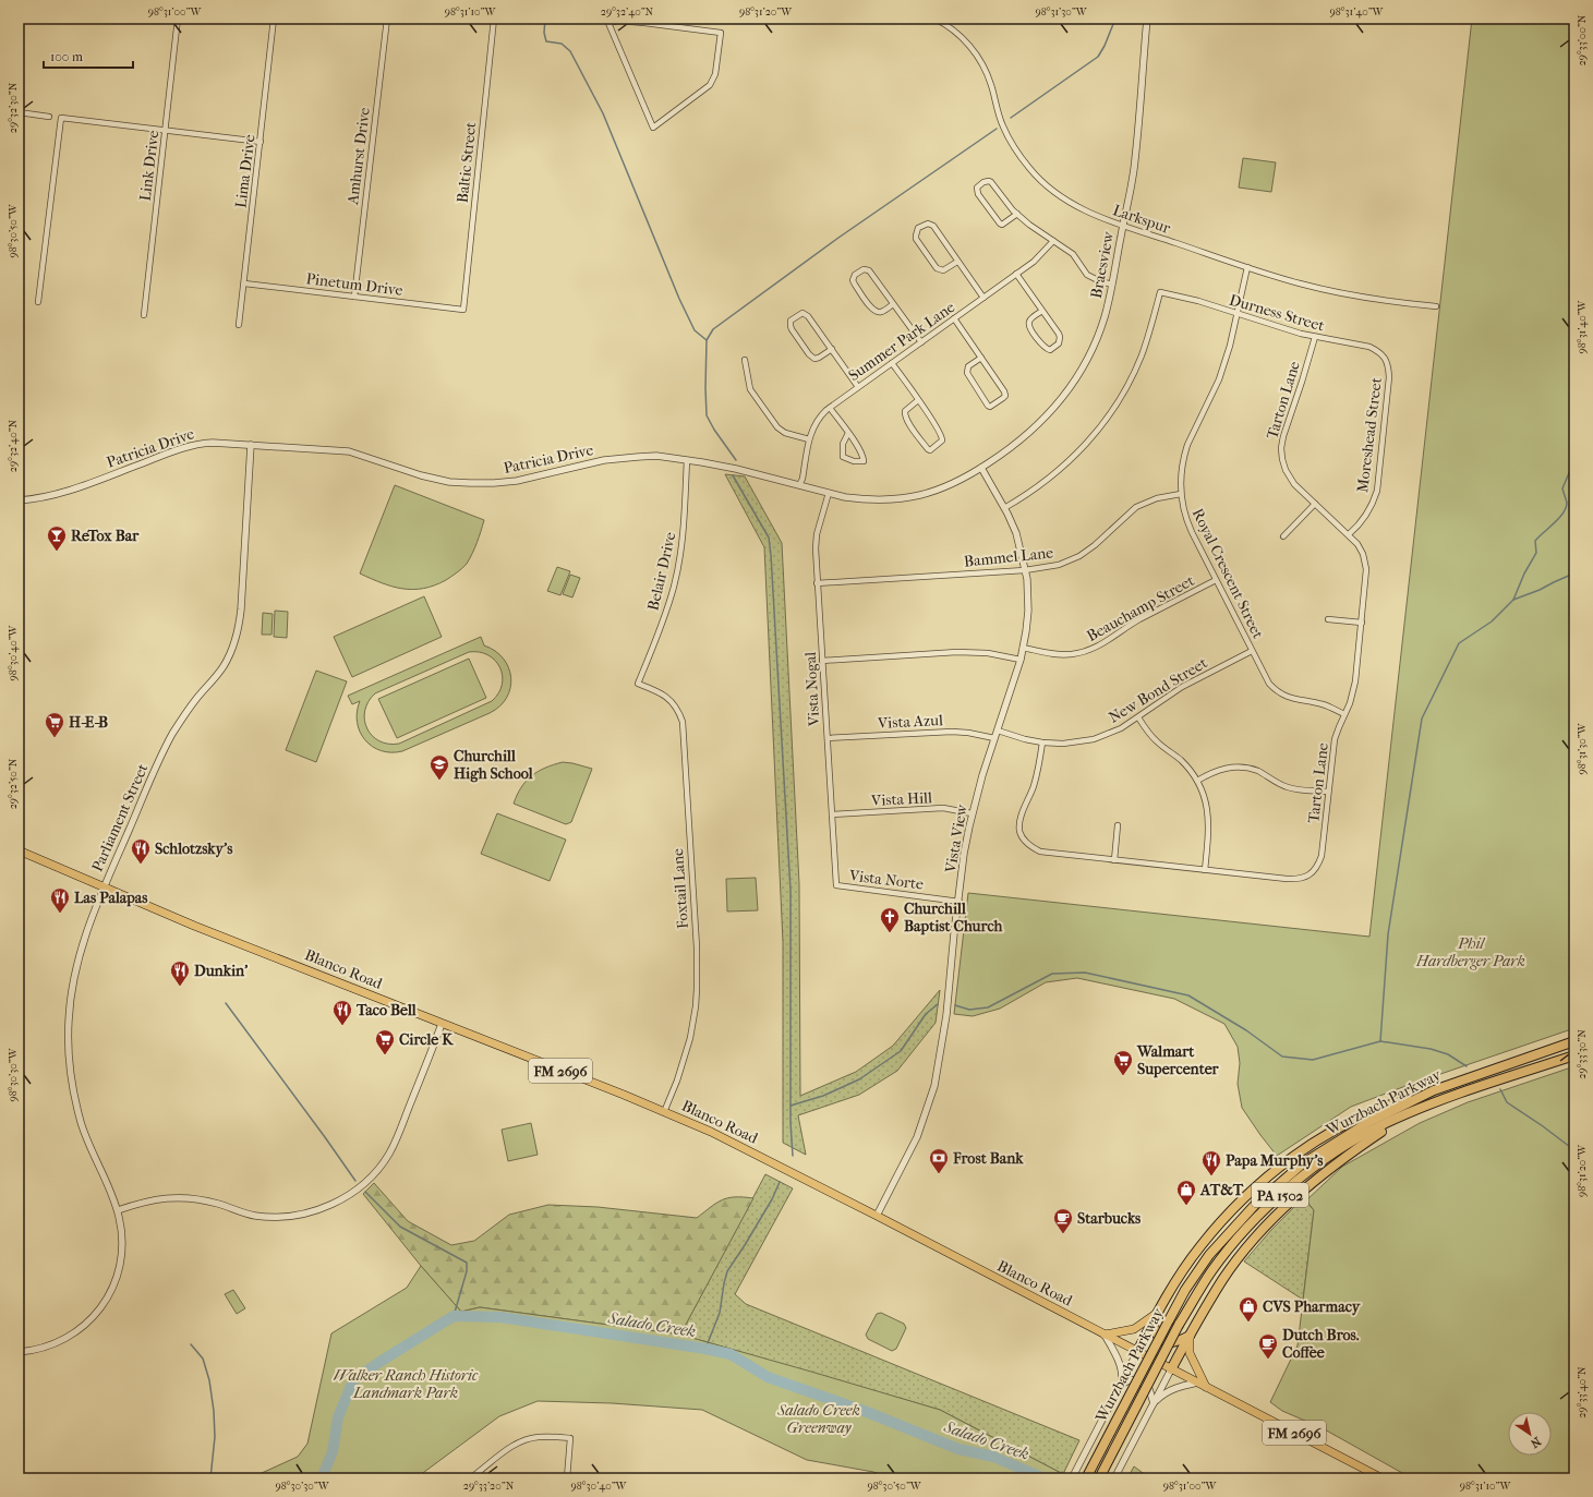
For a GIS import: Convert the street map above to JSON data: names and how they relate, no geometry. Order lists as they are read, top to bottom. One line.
{"streets":{"highway":["Wurzbach Parkway","PA 1502"],"main road":["Blanco Road","FM 2696"],"street":["Amhurst Drive","Baltic Street","Link Drive","Lima Drive","Larkspur","Braesview","Pinetum Drive","Durness Street","Summer Park Lane","Tarton Lane","Moreshead Street","Patricia Drive","Bammel Lane","Belair Drive","Royal Crescent Street","Beauchamp Street","Vista Nogal","New Bond Street","Vista Azul","Vista Hill","Parliament Street","Vista View","Vista Norte","Foxtail Lane"]},"crossings":[["Amhurst Drive","Pinetum Drive"],["Baltic Street","Pinetum Drive"],["Lima Drive","Pinetum Drive"],["Larkspur","Braesview"],["Larkspur","Royal Crescent Street"],["Braesview","Patricia Drive"],["Braesview","Vista View"],["Durness Street","Tarton Lane"],["Durness Street","Moreshead Street"],["Durness Street","Royal Crescent Street"],["Durness Street","Vista View"],["Summer Park Lane","Patricia Drive"],["Tarton Lane","Moreshead Street"],["Tarton Lane","Royal Crescent Street"],["Tarton Lane","New Bond Street"],["Patricia Drive","Belair Drive"],["Patricia Drive","Vista Nogal"],["Patricia Drive","Parliament Street"],["Patricia Drive","Vista View"],["Bammel Lane","Royal Crescent Street"],["Bammel Lane","Vista Nogal"],["Bammel Lane","Vista View"],["Belair Drive","Foxtail Lane"],["Royal Crescent Street","Beauchamp Street"],["Royal Crescent Street","New Bond Street"],["Beauchamp Street","Vista View"],["Vista Nogal","Vista Azul"],["Vista Nogal","Vista Hill"],["Vista Nogal","Vista Norte"],["New Bond Street","Vista View"],["Vista Azul","Vista View"],["Vista Hill","Vista View"],["Parliament Street","Blanco Road"],["Vista View","Vista Norte"],["Vista View","Blanco Road"],["Foxtail Lane","Blanco Road"]],"water":["Salado Creek"],"parks":["Phil Hardberger Park","Walker Ranch Historic Landmark Park","Salado Creek Greenway"],"places":{"bar":["ReTox Bar"],"supermarket":["H-E-B","Circle K","Walmart Supercenter"],"school or university":["Churchill High School"],"restaurant":["Schlotzsky's","Las Palapas","Dunkin'","Taco Bell","Papa Murphy's"],"church":["Churchill Baptist Church"],"bank":["Frost Bank"],"shop":["AT&T","CVS Pharmacy"],"cafe":["Starbucks","Dutch Bros. Coffee"]},"scale_bar":"100 m","north":"bottom right","coordinates":["98°31'00\"W","98°31'10\"W","29°32'40\"N","98°31'20\"W","98°31'30\"W","98°31'40\"W","29°33'00\"N","29°32'30\"N","98°30'50\"W","98°30'40\"W","29°32'50\"N","29°33'30\"N","98°30'30\"W","29°33'40\"N","29°33'20\"N"]}
